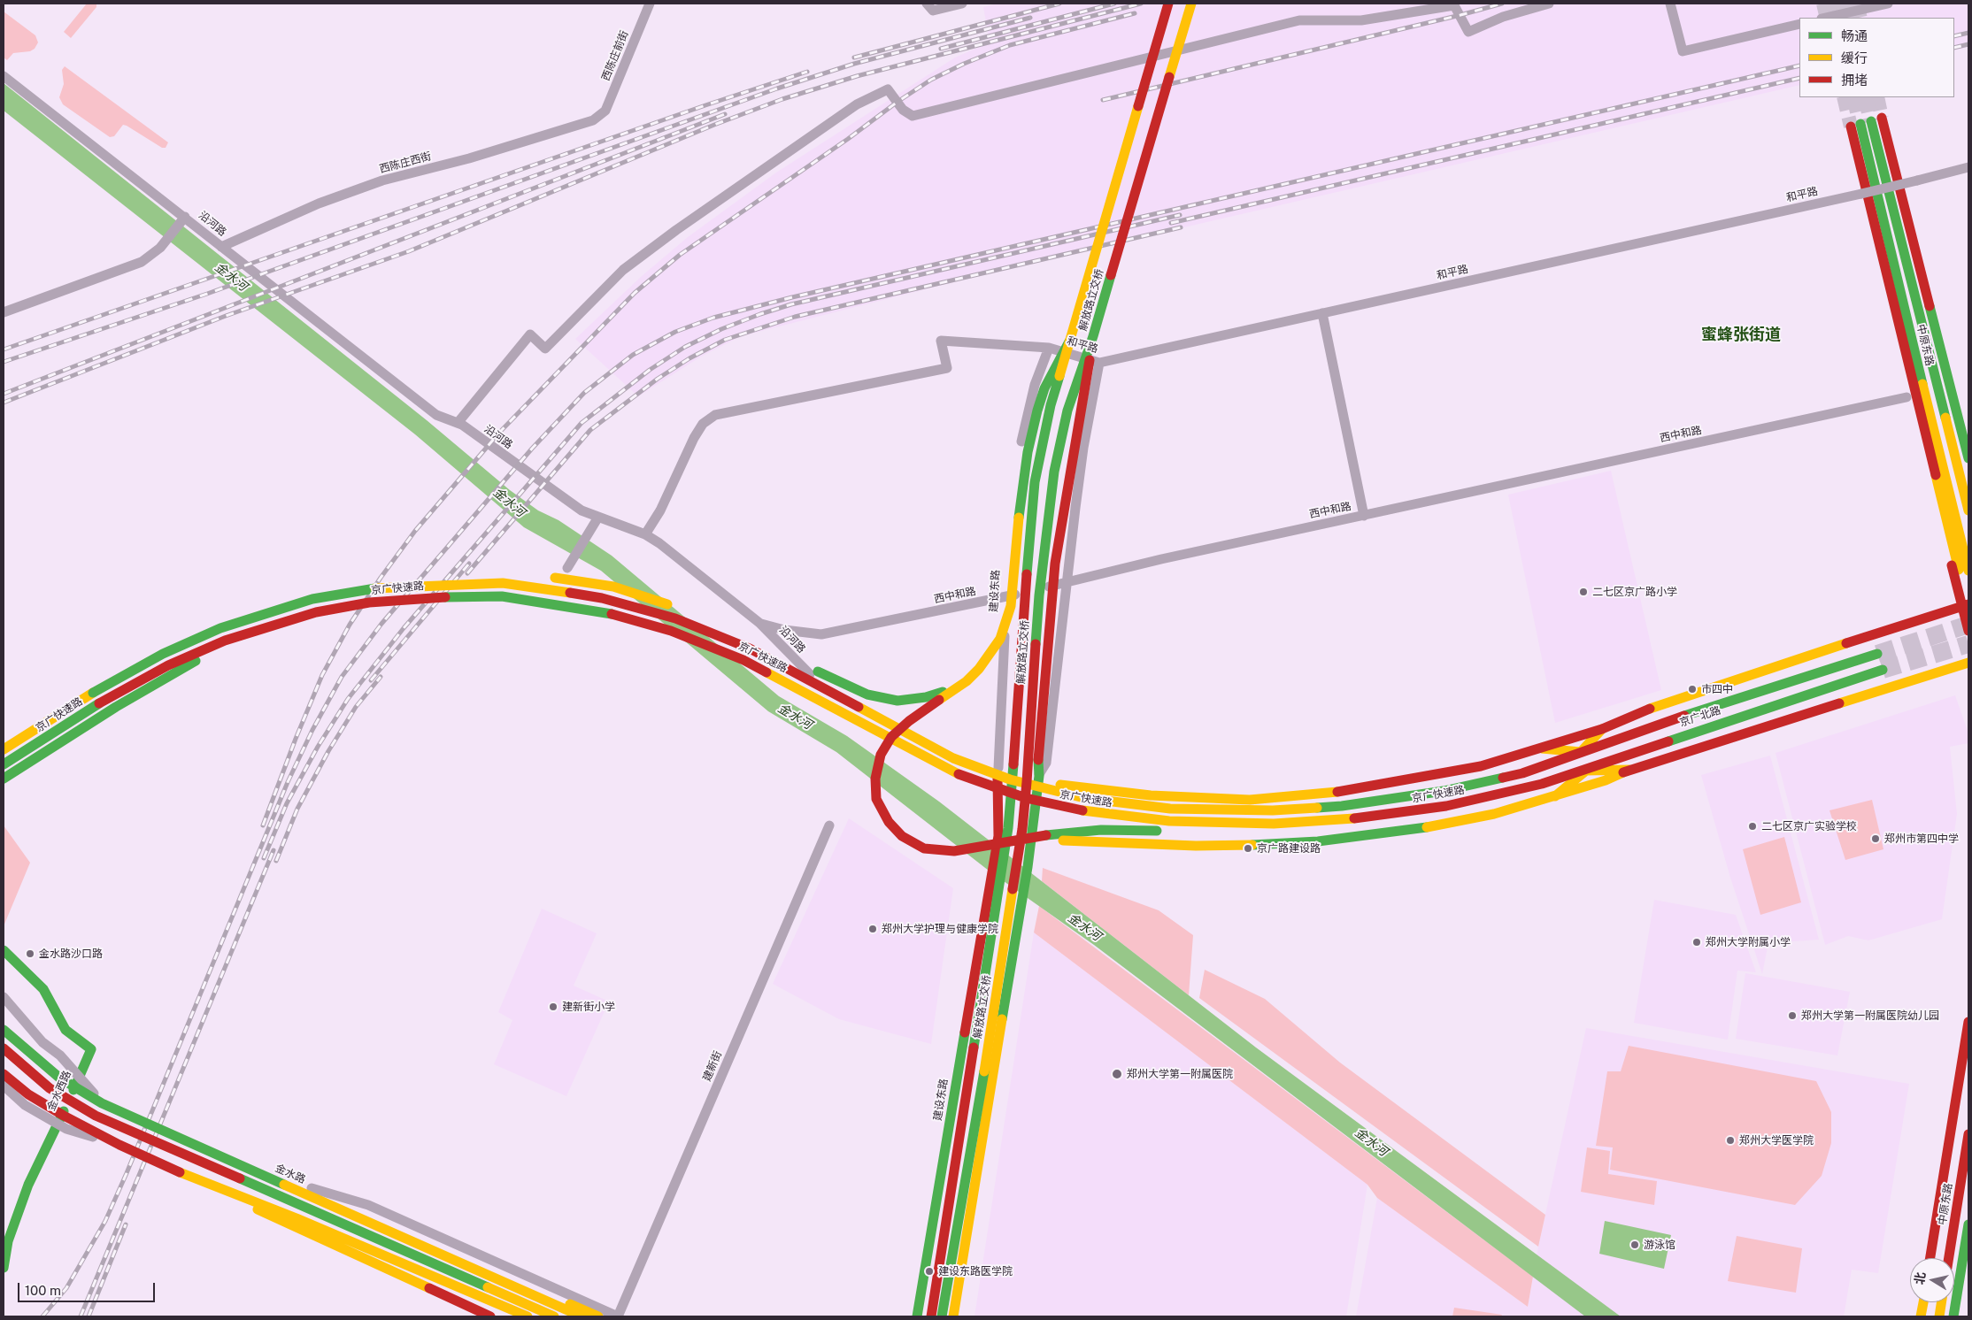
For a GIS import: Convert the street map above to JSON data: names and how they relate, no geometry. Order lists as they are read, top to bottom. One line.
{"streets":{"main road":["解放路立交桥","中原东路","京广快速路","建设东路","京广北路","金水西路","金水路"],"street":["西陈庄前街","西陈庄西街","和平路","沿河路","西中和路","建新街"]},"crossings":[["西陈庄前街","西陈庄西街"],["西陈庄西街","沿河路"],["和平路","沿河路"],["和平路","建设东路"],["沿河路","西中和路"],["沿河路","建设东路"],["解放路立交桥","建设东路"],["西中和路","建设东路"],["京广快速路","京广北路"]],"districts":["蜜蜂张街道"],"water":["金水河"],"places":["二七区京广路小学","市四中","二七区京广实验学校","郑州市第四中学","京广路建设路","郑州大学护理与健康学院","郑州大学附属小学","金水路沙口路","建新街小学","郑州大学第一附属医院幼儿园","郑州大学第一附属医院","郑州大学医学院","游泳馆","建设东路医学院"],"legend":["畅通","缓行","拥堵"],"scale_bar":"100 m","north":"left"}
